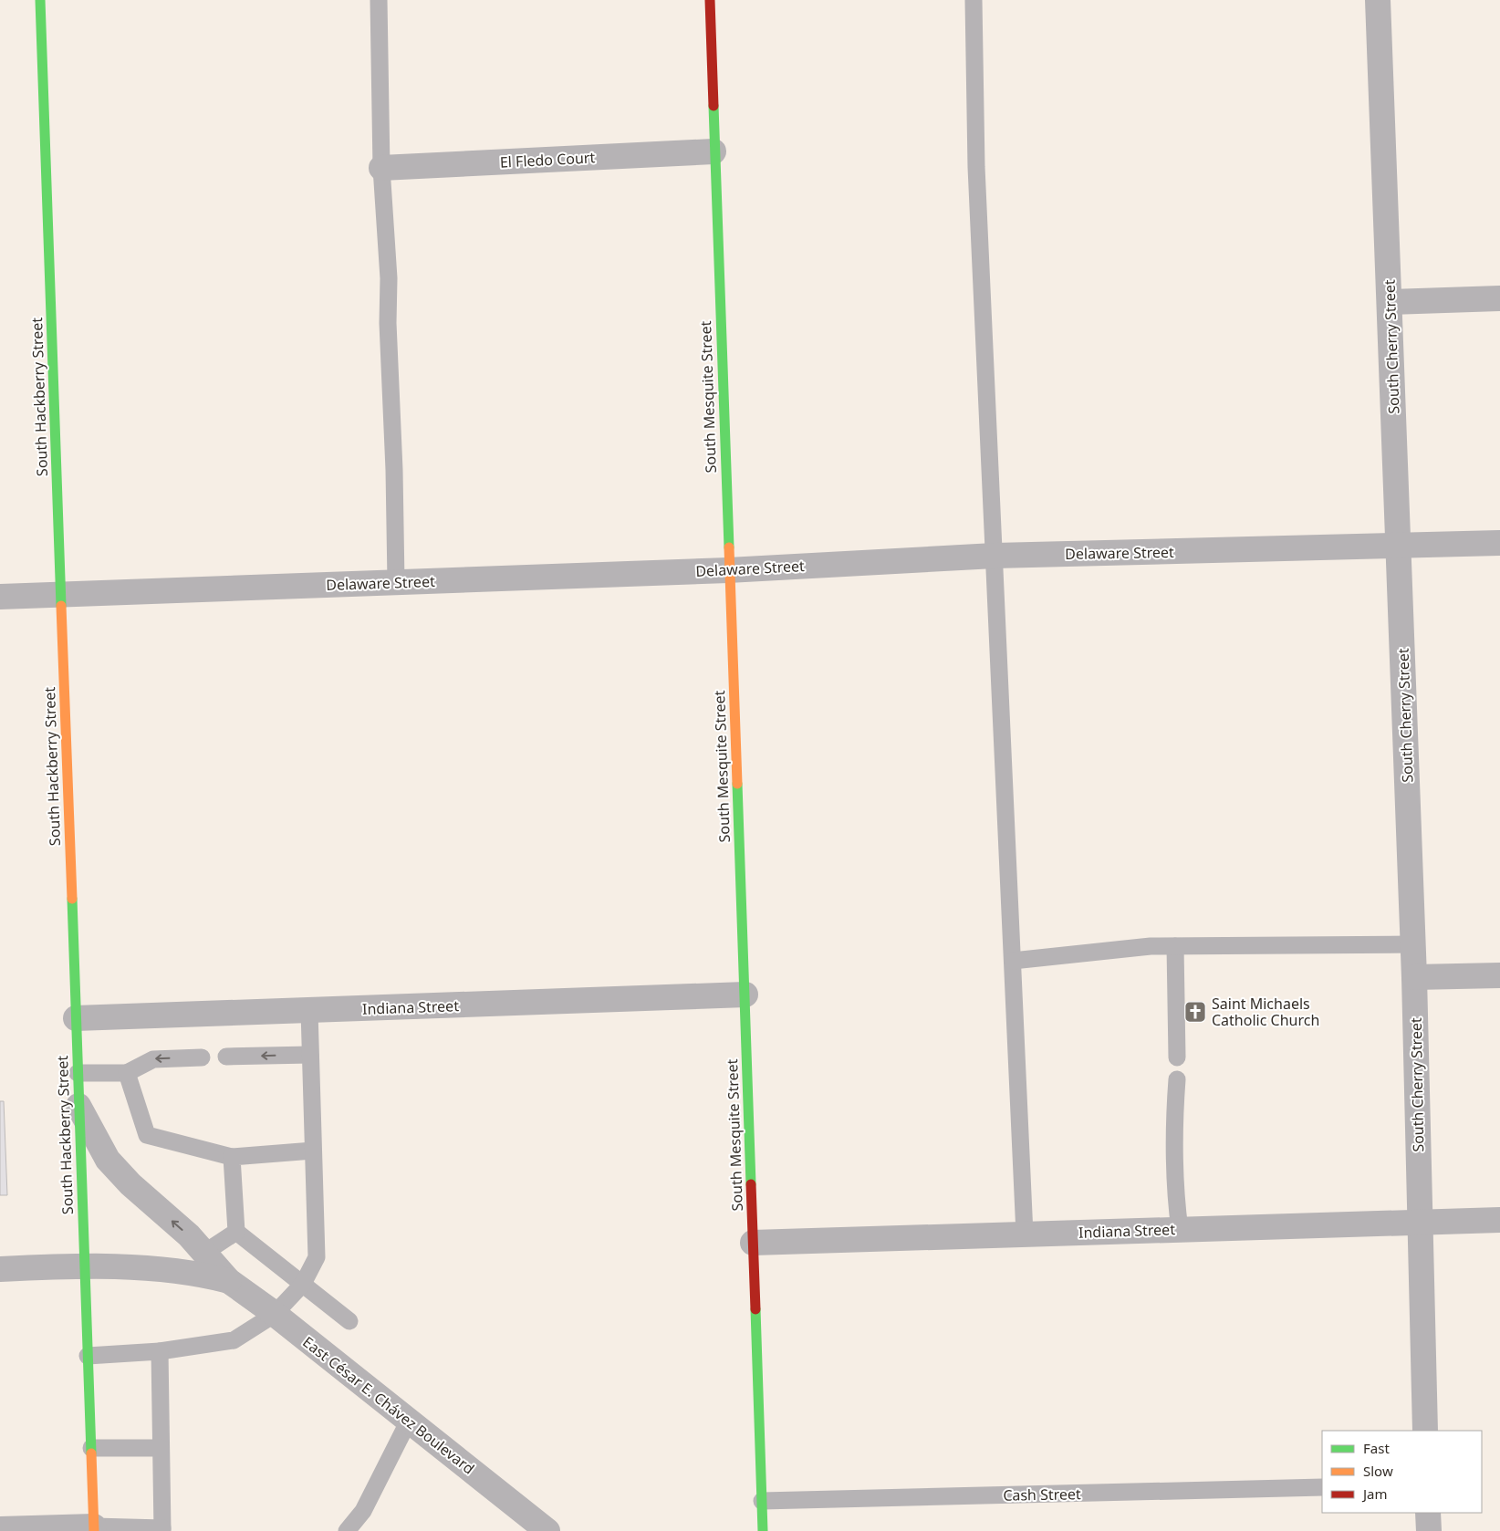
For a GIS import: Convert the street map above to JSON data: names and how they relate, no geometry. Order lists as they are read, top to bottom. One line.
{"streets":{"main road":["South Hackberry Street","South Mesquite Street"],"street":["El Fledo Court","South Cherry Street","Delaware Street","Indiana Street","East César E. Chávez Boulevard"],"lane":["Cash Street"]},"crossings":[["El Fledo Court","South Mesquite Street"],["South Cherry Street","Delaware Street"],["South Cherry Street","Indiana Street"],["South Hackberry Street","Delaware Street"],["South Hackberry Street","Indiana Street"],["South Hackberry Street","East César E. Chávez Boulevard"],["South Mesquite Street","Delaware Street"],["South Mesquite Street","Indiana Street"],["South Mesquite Street","Cash Street"]],"places":{"church":["Saint Michaels Catholic Church"]},"legend":["Fast","Slow","Jam"]}
